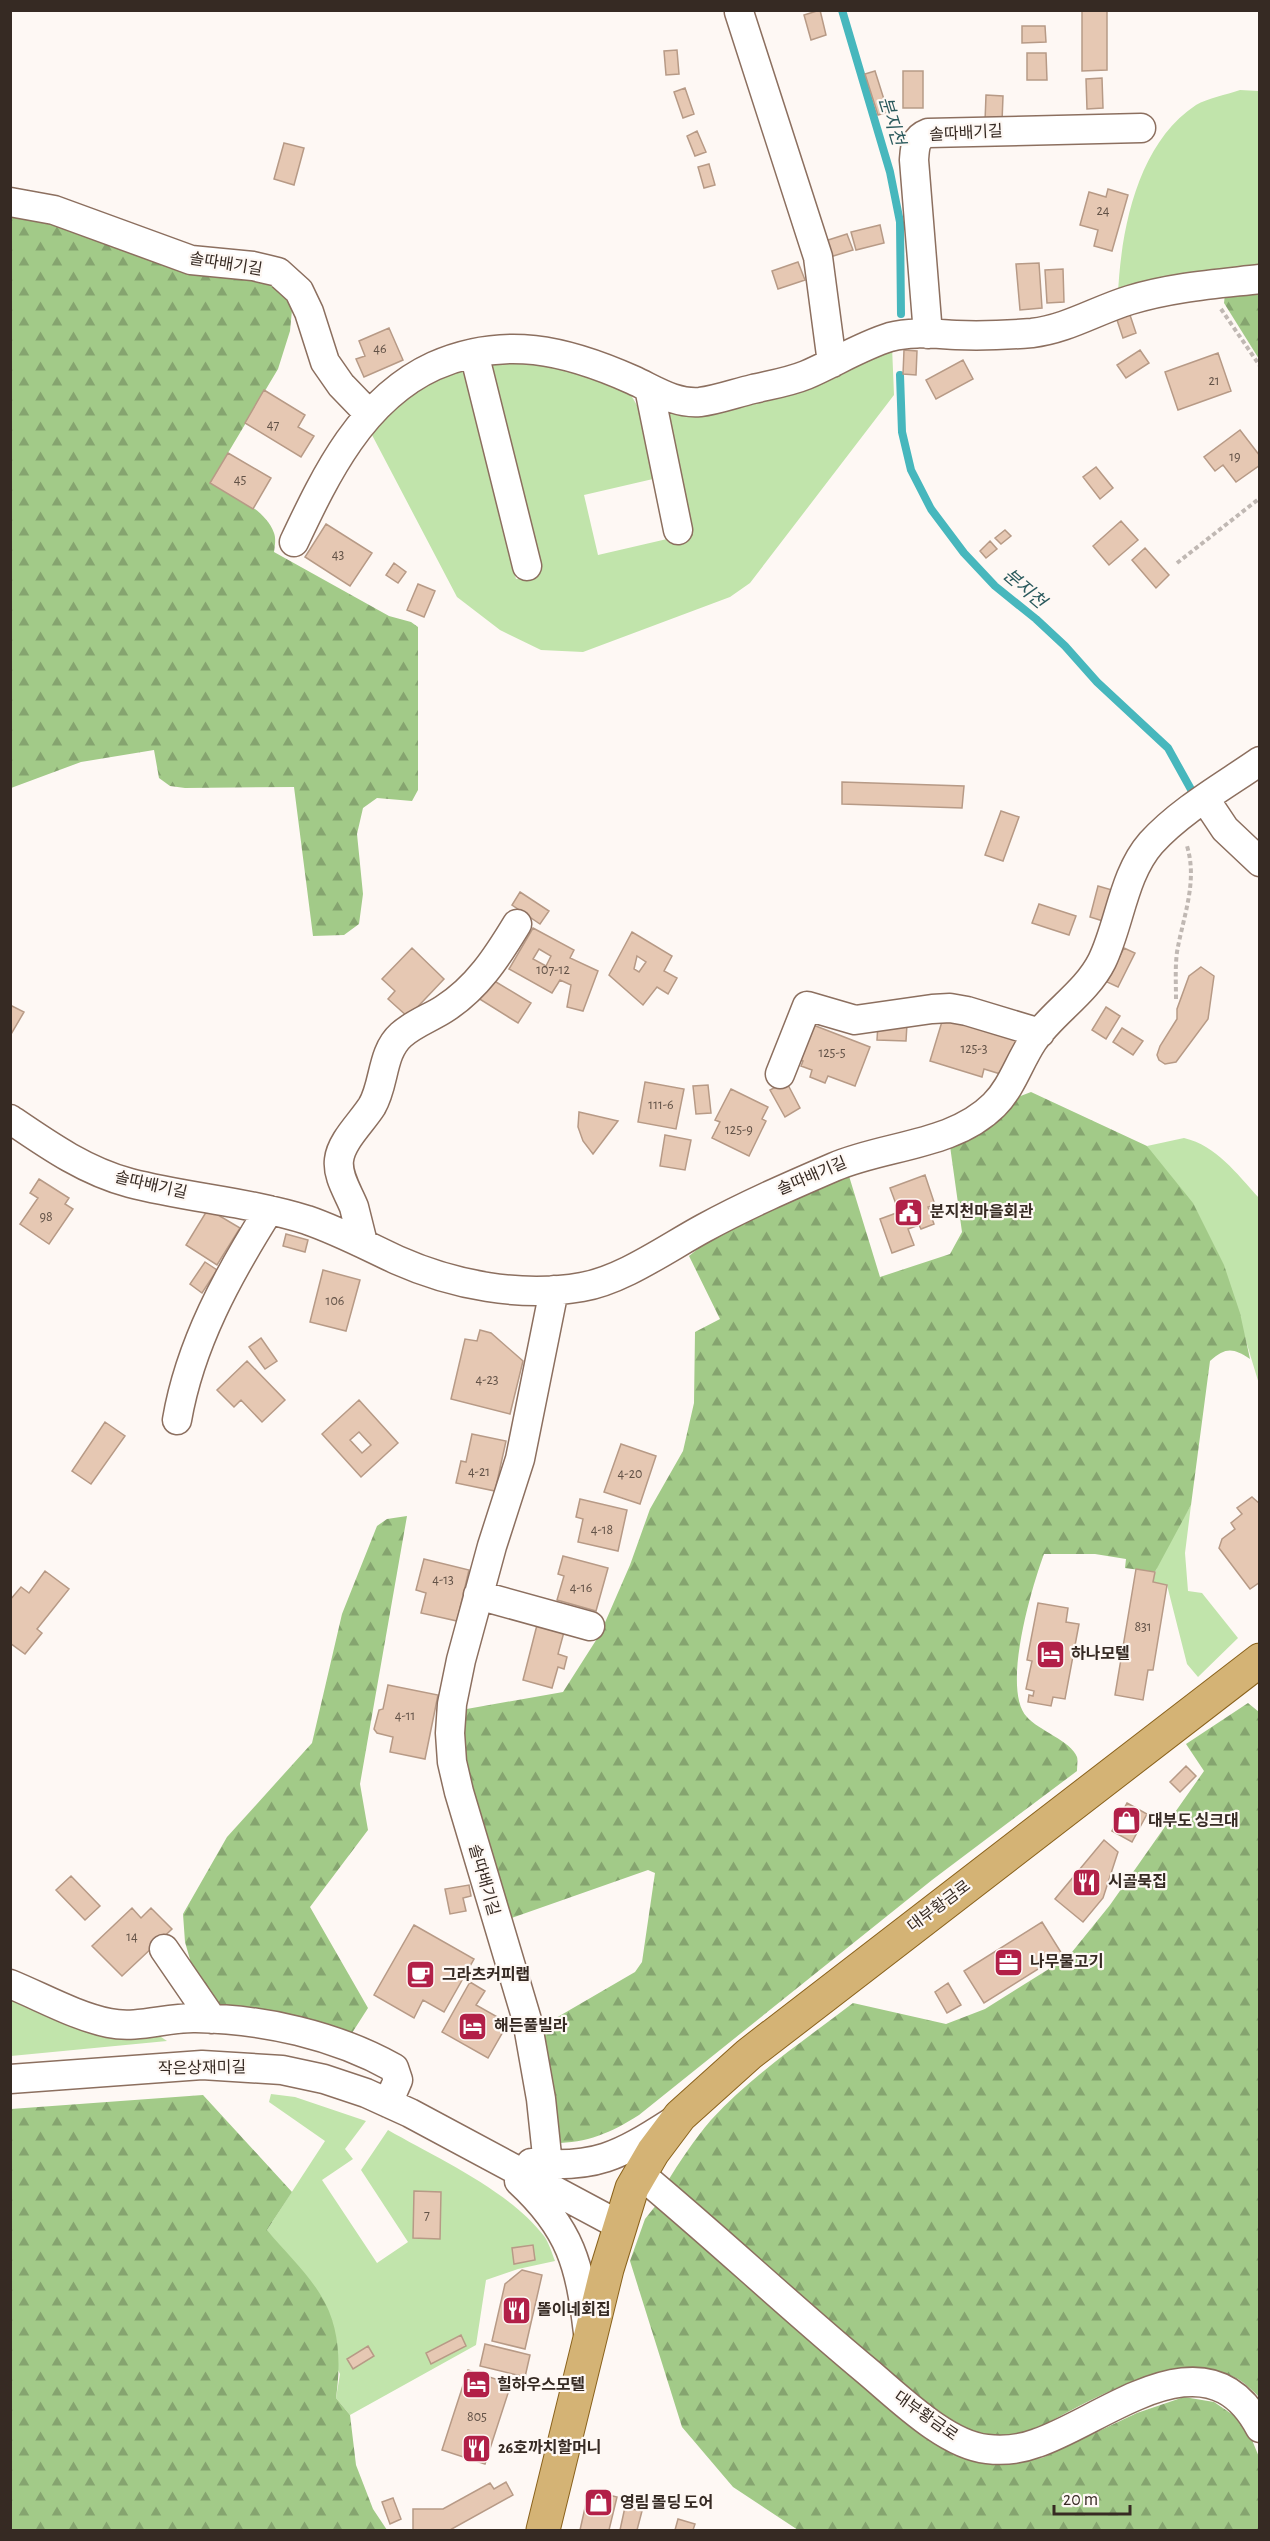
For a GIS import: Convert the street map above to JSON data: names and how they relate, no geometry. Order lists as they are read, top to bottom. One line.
{"streets":{"main road":["대부황금로"],"street":["솔따배기길","작은상재미길"]},"crossings":[["대부황금로","작은상재미길"]],"water":["분지천"],"places":{"public building":["분지천마을회관"],"hotel":["하나모텔","해든풀빌라","힐하우스모텔"],"shop":["대부도 싱크대","영림 몰딩 도어"],"restaurant":["시골묵집","똘이네회집","26호까치할머니"],"office":["나무물고기"],"cafe":["그라츠커피랩"]},"house_numbers":["24","46","21","47","19","45","43","107-12","125-3","125-5","111-6","125-9","98","106","4-23","4-21","4-20","4-18","4-13","4-16","831","4-11","14","7","805"],"scale_bar":"20 m"}
